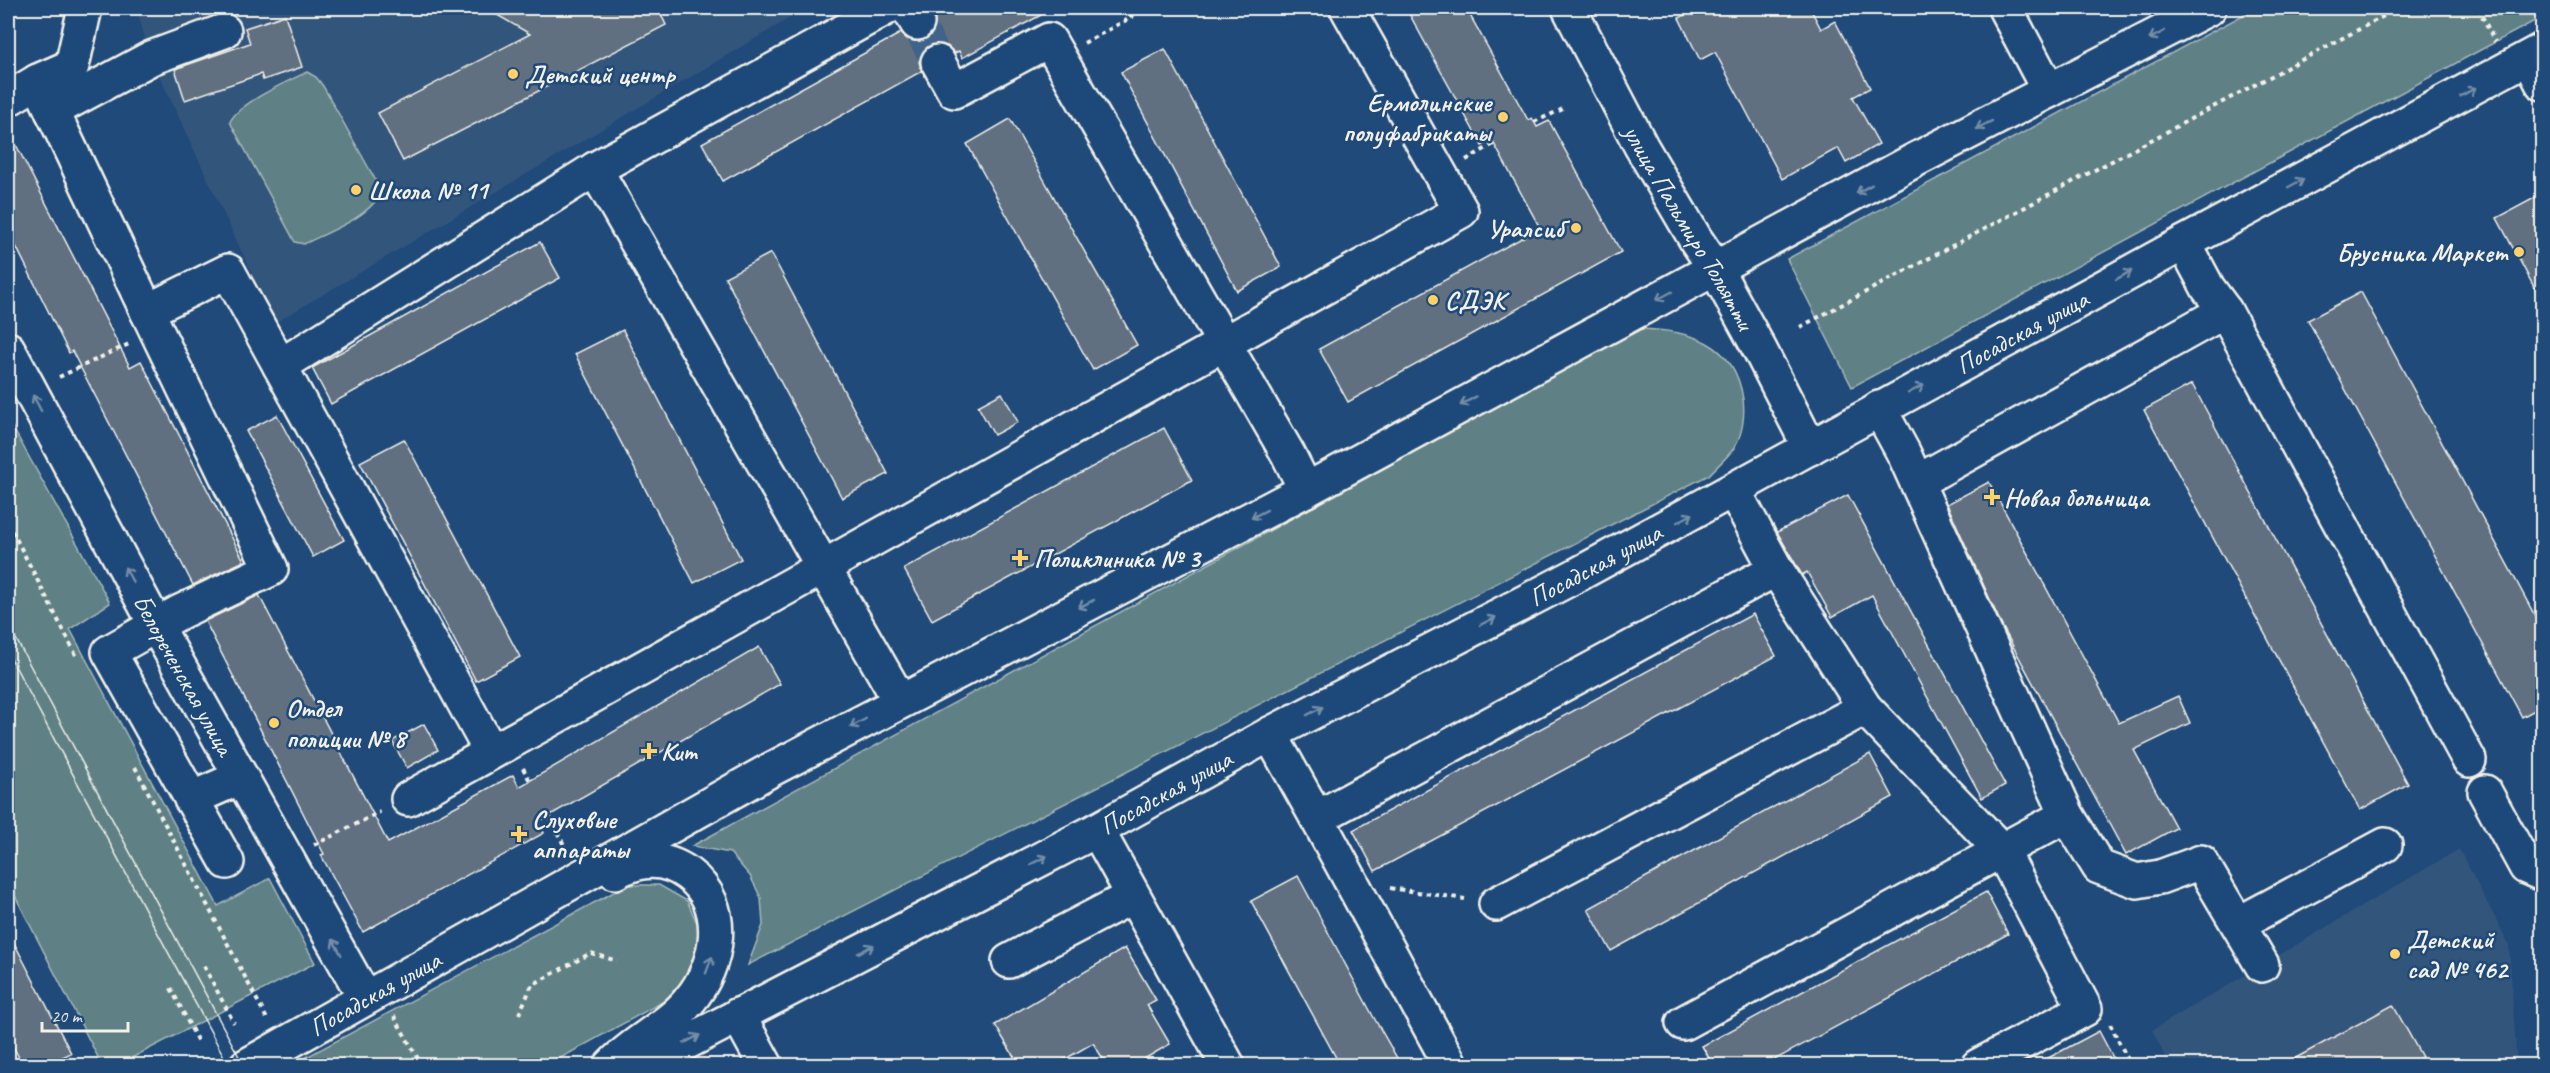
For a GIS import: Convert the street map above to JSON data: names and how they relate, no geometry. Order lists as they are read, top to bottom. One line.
{"streets":{"street":["улица Пальмиро Тольятти","Посадская улица","Белореченская улица"]},"crossings":[["улица Пальмиро Тольятти","Посадская улица"],["Посадская улица","Белореченская улица"]],"places":{"other":["Детский центр","Ермолинские полуфабрикаты","Школа № 11","Уралсиб","Брусника Маркет","СДЭК","Отдел полиции № 8","Детский сад № 462"],"health":["Новая больница","Поликлиника № 3","Кит","Слуховые аппараты"]},"scale_bar":"20 m"}
